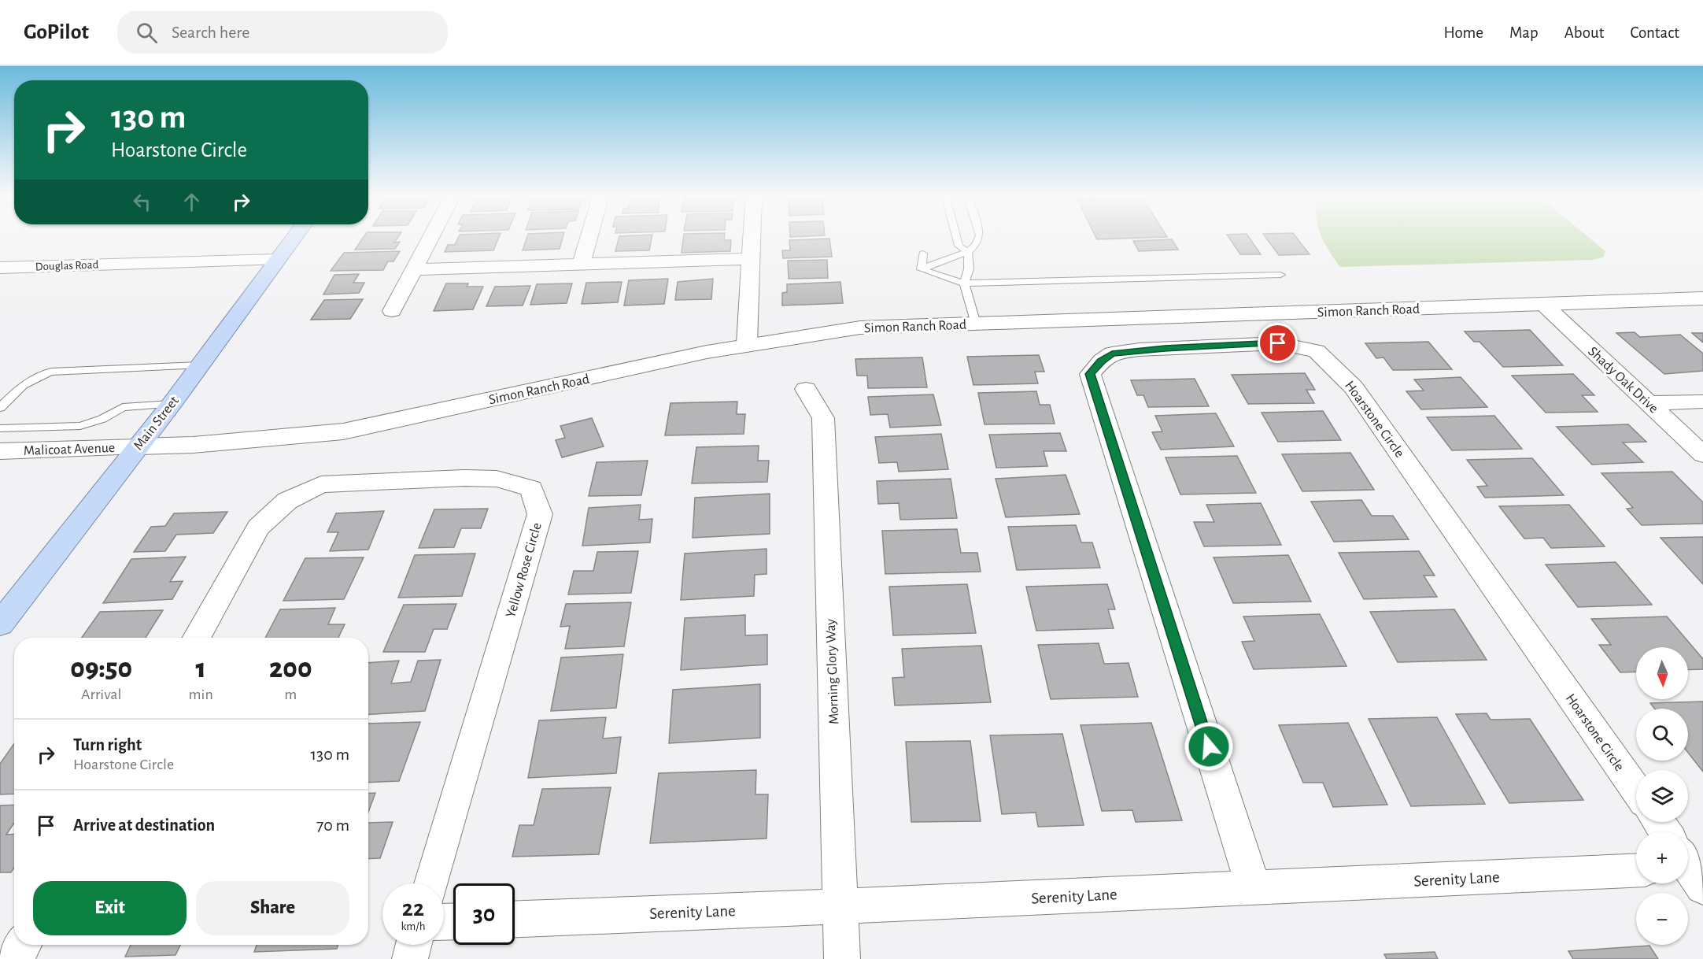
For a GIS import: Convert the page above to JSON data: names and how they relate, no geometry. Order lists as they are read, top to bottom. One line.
{"streets":{"main road":["Main Street"],"street":["Douglas Road","Simon Ranch Road","Shady Oak Drive","Hoarstone Circle","Malicoat Avenue","Yellow Rose Circle","Morning Glory Way","Serenity Lane"]},"crossings":[["Douglas Road","Main Street"],["Simon Ranch Road","Shady Oak Drive"],["Simon Ranch Road","Main Street"],["Simon Ranch Road","Malicoat Avenue"],["Hoarstone Circle","Serenity Lane"],["Main Street","Malicoat Avenue"],["Morning Glory Way","Serenity Lane"]],"north":"bottom","page":{"header":"GoPilot","search":"Search here","nav":["Home","Map","About","Contact"],"turn":["130 m","Hoarstone Circle"],"eta":["09:50","Arrival","1","min","200","m"],"map_buttons":["+","−"],"list":[{"name":"Turn right","note":"Hoarstone Circle","value":"130 m"},{"name":"Arrive at destination","value":"70 m"}],"buttons":["Exit","Share"],"speed":"22 km/h","limit":"30"}}
